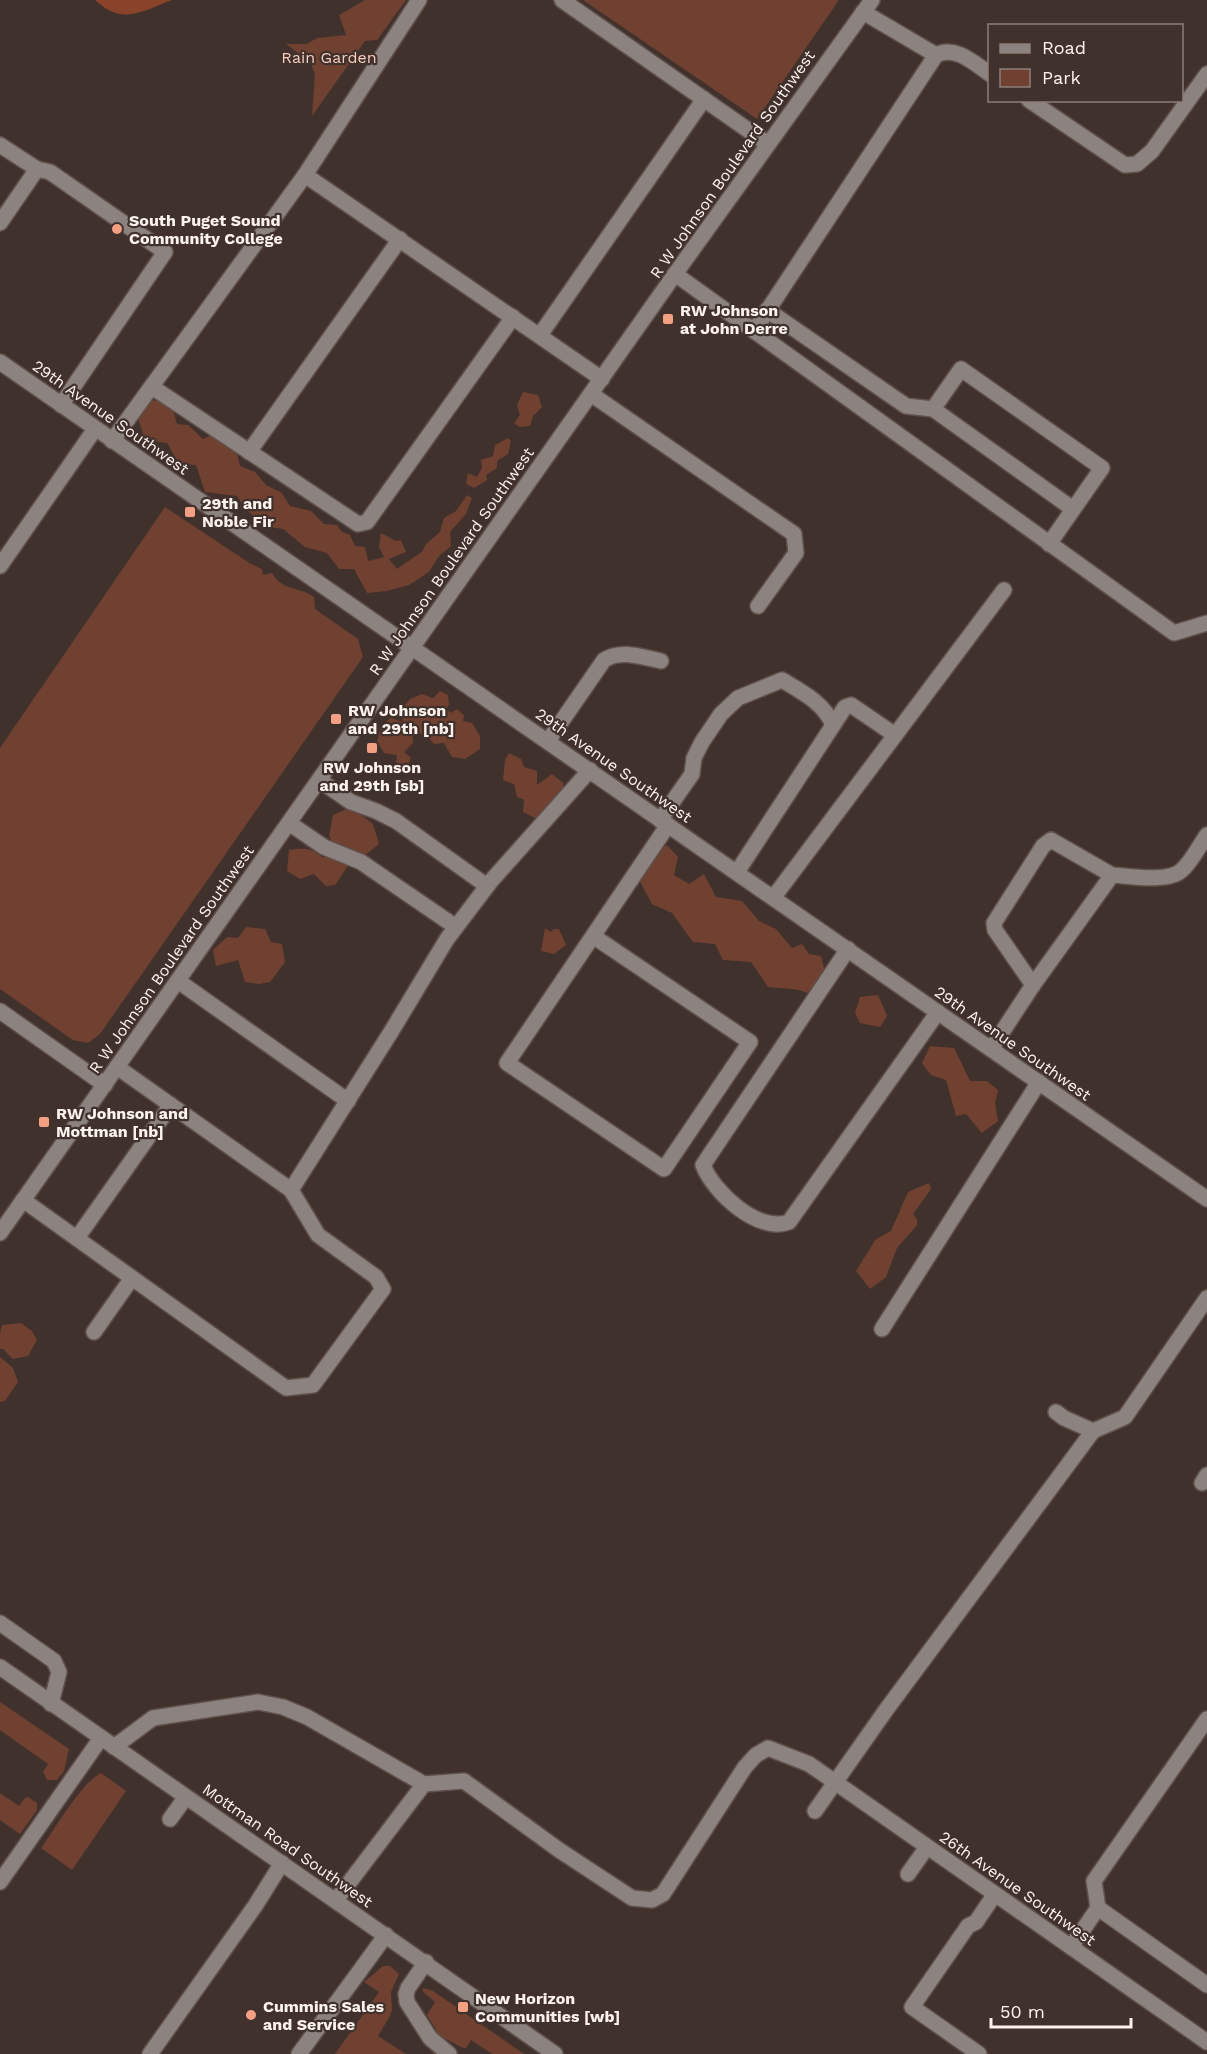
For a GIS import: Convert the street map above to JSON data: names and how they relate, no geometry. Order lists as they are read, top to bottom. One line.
{"streets":{"street":["R W Johnson Boulevard Southwest","29th Avenue Southwest","Mottman Road Southwest","26th Avenue Southwest"]},"crossings":[["R W Johnson Boulevard Southwest","29th Avenue Southwest"]],"parks":["Rain Garden"],"places":{"other":["South Puget Sound Community College","Cummins Sales and Service"],"transit":["RW Johnson at John Derre","29th and Noble Fir","RW Johnson and 29th [nb]","RW Johnson and 29th [sb]","RW Johnson and Mottman [nb]","New Horizon Communities [wb]"]},"legend":["Road","Park"],"scale_bar":"50 m"}
